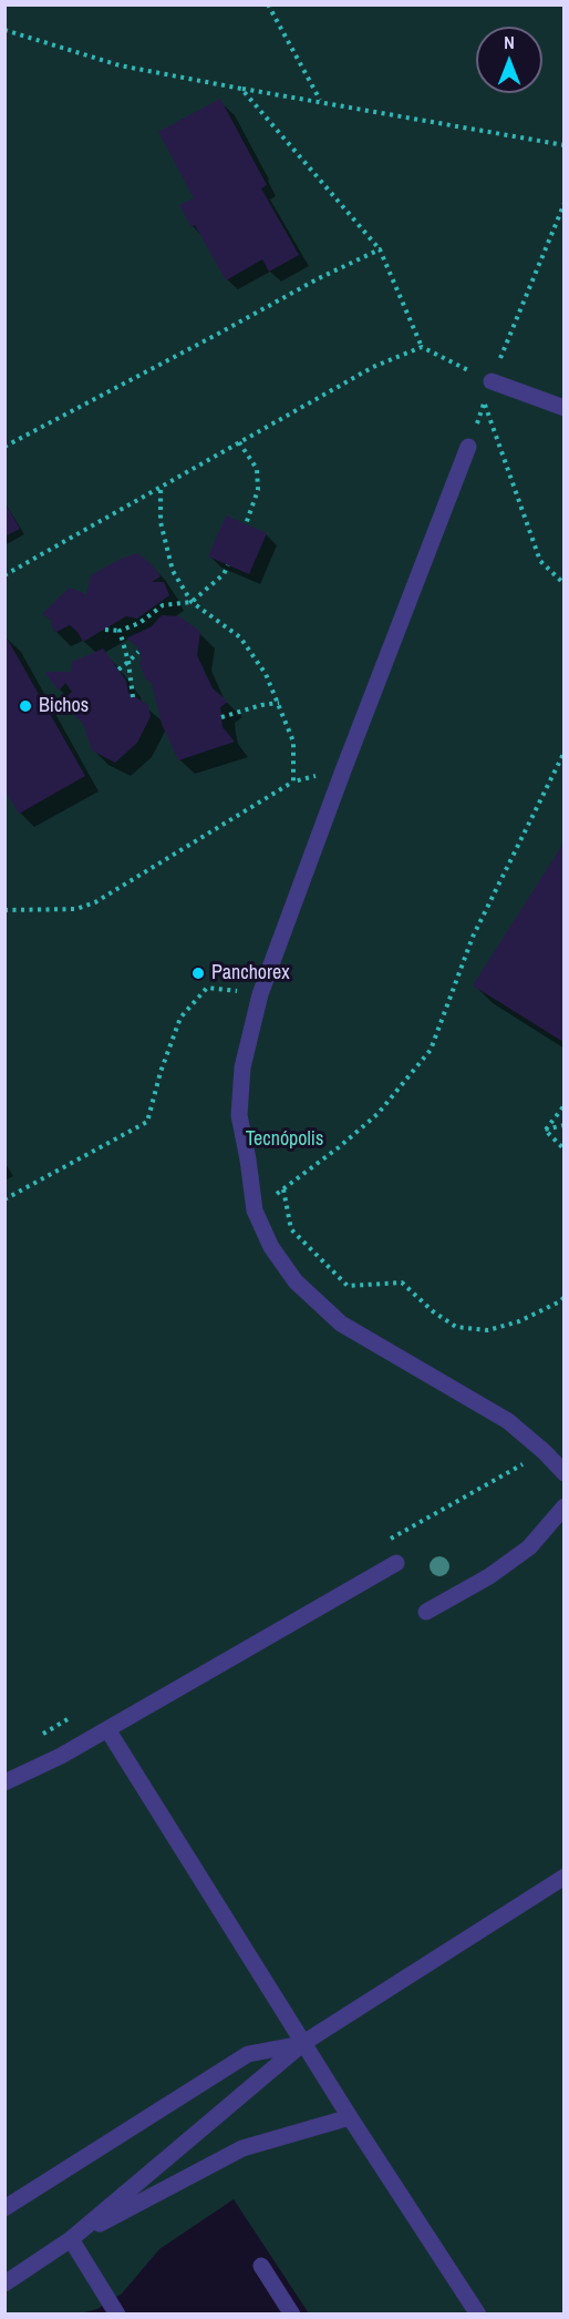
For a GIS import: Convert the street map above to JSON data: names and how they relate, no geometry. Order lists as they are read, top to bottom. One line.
{"parks":["Tecnópolis"],"places":["Bichos","Panchorex"],"north":"top"}
